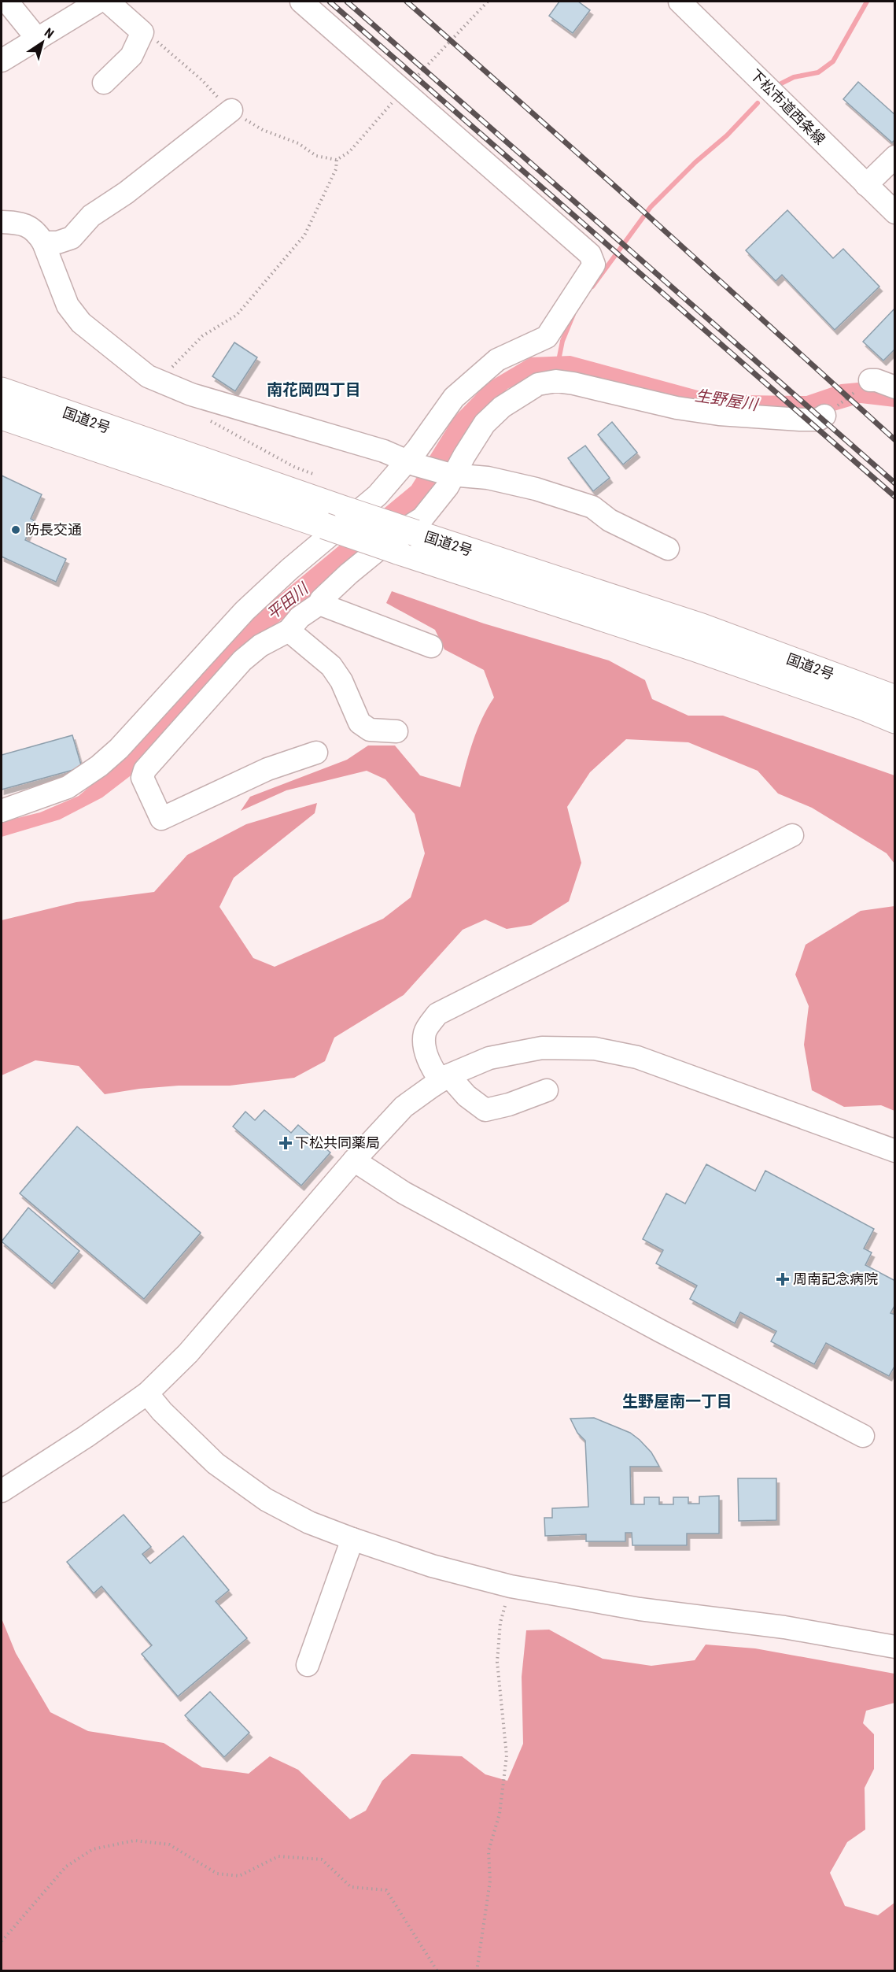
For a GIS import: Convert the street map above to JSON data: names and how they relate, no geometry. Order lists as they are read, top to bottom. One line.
{"streets":{"highway":["国道2号"],"street":["下松市道西条線"]},"districts":["南花岡四丁目","生野屋南一丁目"],"water":["生野屋川","平田川"],"places":{"other":["防長交通"],"health":["下松共同薬局","周南記念病院"]},"north":"top right"}
